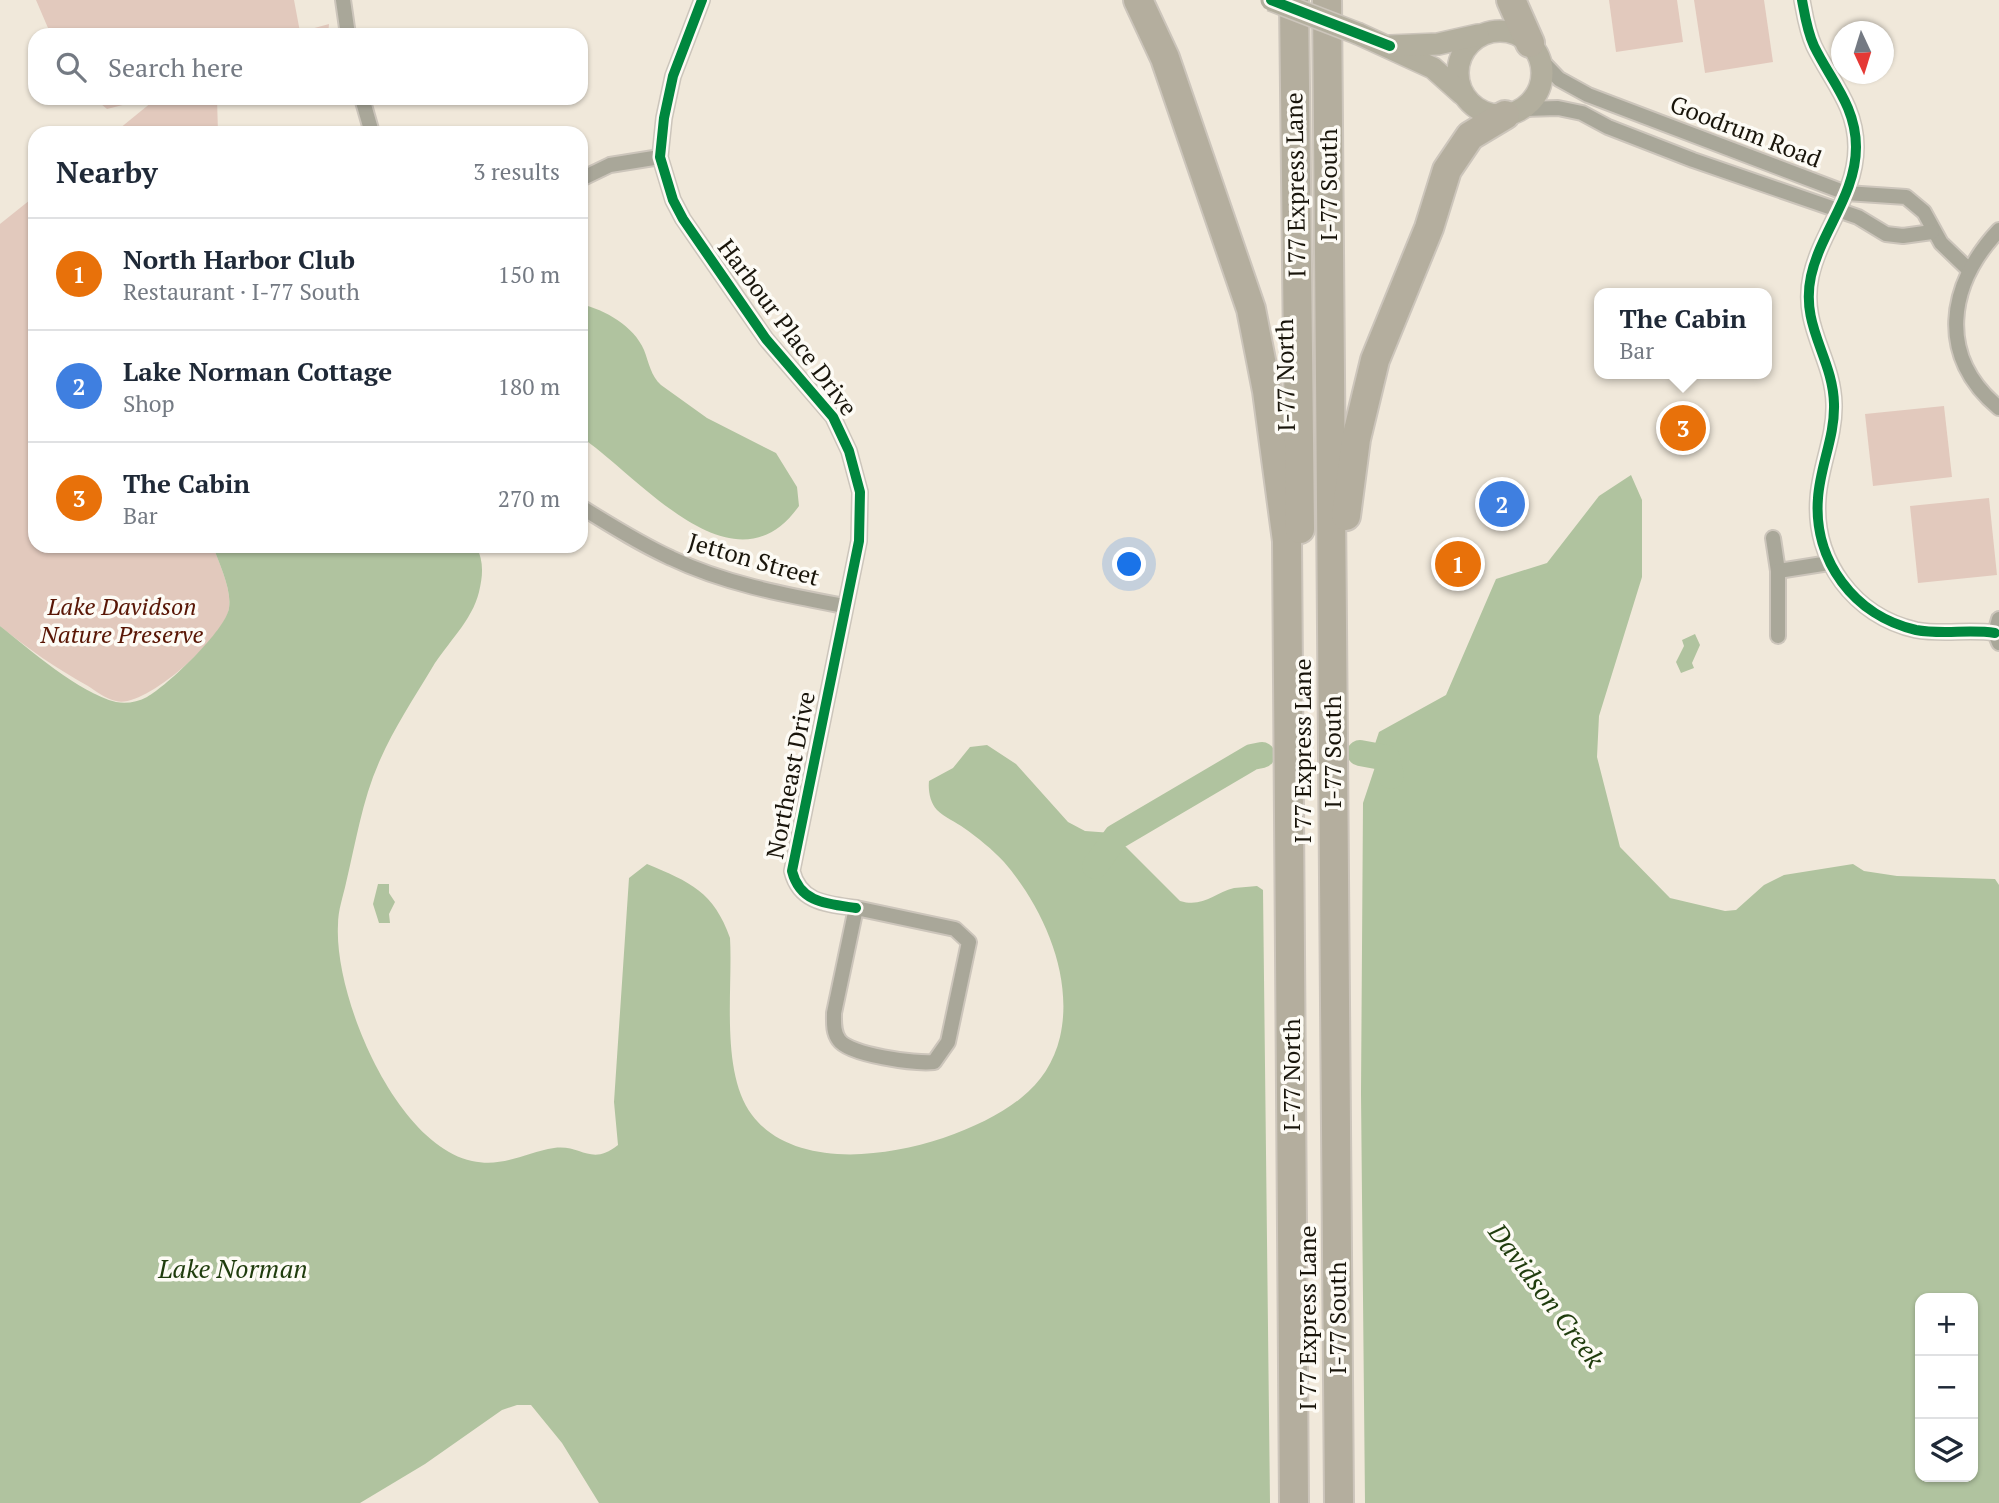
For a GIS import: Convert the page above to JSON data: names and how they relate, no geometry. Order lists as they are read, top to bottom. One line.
{"streets":{"highway":["I 77 Express Lane","I-77 South","I-77 North"],"street":["Goodrum Road","Harbour Place Drive","Jetton Street","Northeast Drive"]},"crossings":[["Harbour Place Drive","Jetton Street"],["Harbour Place Drive","Northeast Drive"],["Jetton Street","Northeast Drive"]],"water":["Lake Norman","Davidson Creek"],"parks":["Lake Davidson Nature Preserve"],"north":"bottom","page":{"search":"Search here","heading":["Nearby","3 results"],"list":[{"mark":"1","name":"North Harbor Club","note":"Restaurant · I-77 South","value":"150 m"},{"mark":"2","name":"Lake Norman Cottage","note":"Shop","value":"180 m"},{"mark":"3","name":"The Cabin","note":"Bar","value":"270 m"}],"popup":["The Cabin","Bar"],"pins":["3","2","1"],"map_buttons":["+","−"]}}
